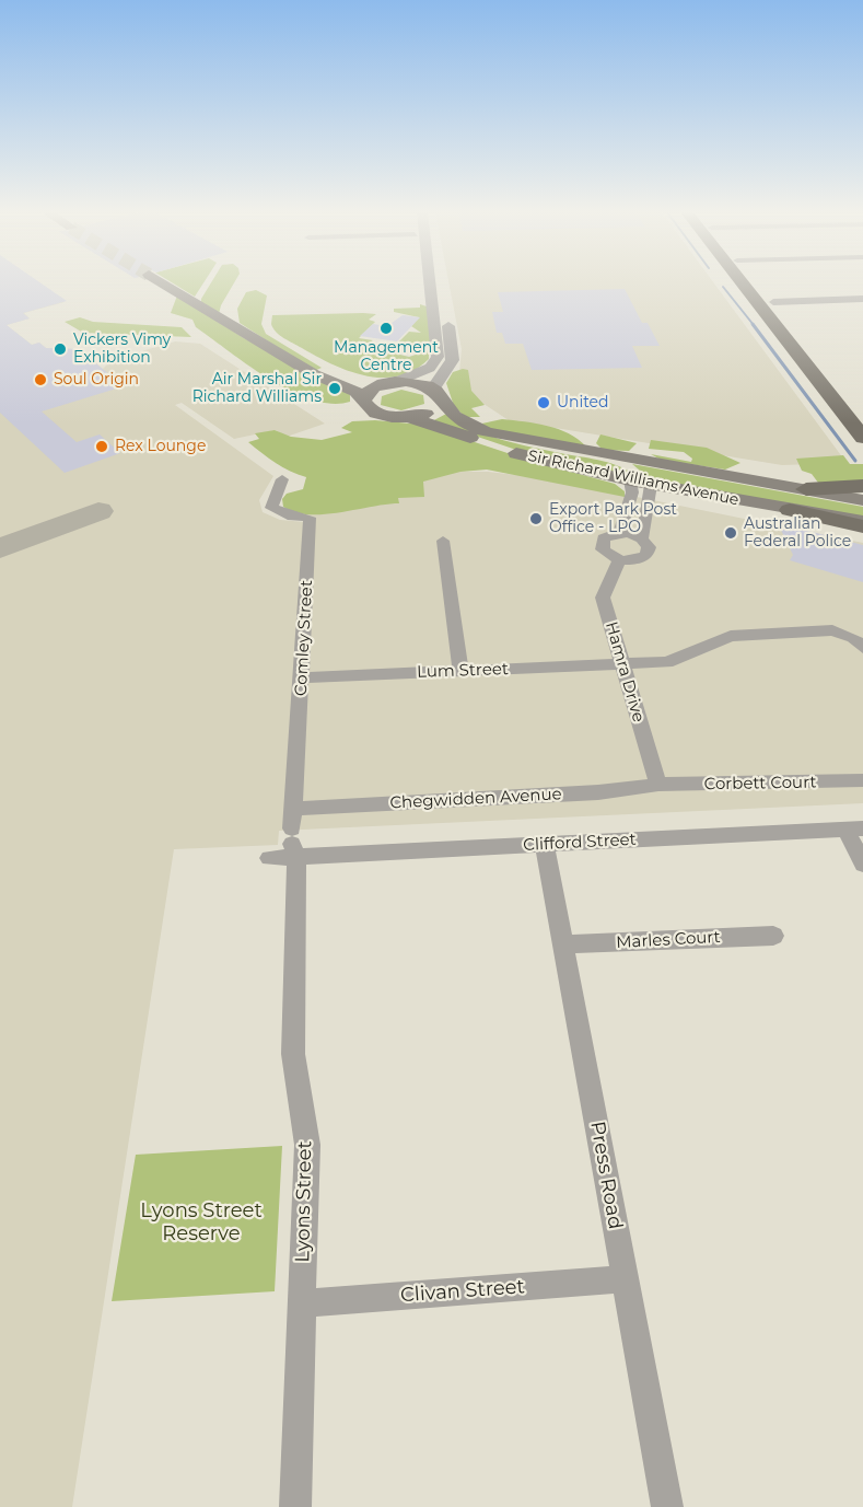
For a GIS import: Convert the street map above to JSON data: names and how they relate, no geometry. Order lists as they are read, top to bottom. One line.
{"streets":{"main road":["Sir Richard Williams Avenue"],"street":["Comley Street","Lum Street","Hamra Drive","Corbett Court","Chegwidden Avenue","Clifford Street","Marles Court","Press Road","Lyons Street","Clivan Street"]},"crossings":[["Comley Street","Lum Street"],["Comley Street","Chegwidden Avenue"],["Comley Street","Clifford Street"],["Comley Street","Lyons Street"],["Lum Street","Hamra Drive"],["Hamra Drive","Corbett Court"],["Hamra Drive","Chegwidden Avenue"],["Corbett Court","Chegwidden Avenue"],["Chegwidden Avenue","Clifford Street"],["Chegwidden Avenue","Lyons Street"],["Clifford Street","Press Road"],["Clifford Street","Lyons Street"],["Marles Court","Press Road"],["Press Road","Clivan Street"],["Lyons Street","Clivan Street"]],"parks":["Lyons Street Reserve"],"places":["Management Centre","Vickers Vimy Exhibition","Soul Origin","Air Marshal Sir Richard Williams","United","Rex Lounge","Export Park Post Office - LPO","Australian Federal Police"]}
